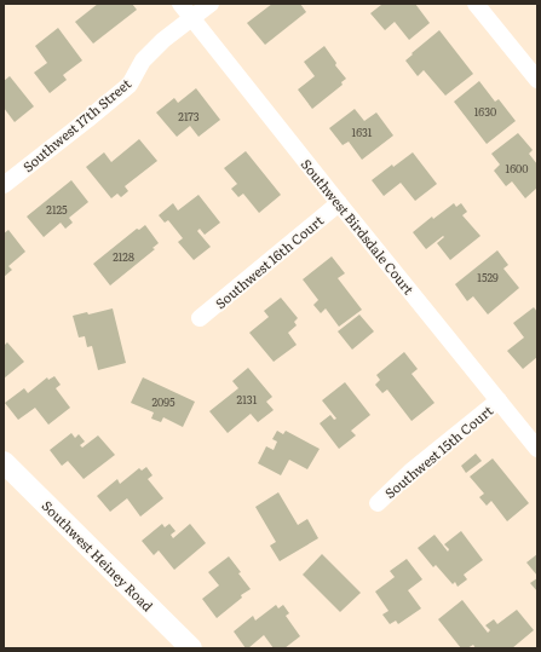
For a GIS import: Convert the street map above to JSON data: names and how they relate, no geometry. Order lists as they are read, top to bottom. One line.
{"streets":{"street":["Southwest 17th Street","Southwest Birdsdale Court","Southwest 16th Court","Southwest 15th Court","Southwest Heiney Road"]},"crossings":[["Southwest 17th Street","Southwest Birdsdale Court"],["Southwest Birdsdale Court","Southwest 16th Court"],["Southwest Birdsdale Court","Southwest 15th Court"]],"house_numbers":["1630","2173","1631","1600","2125","2128","1529","2131","2095"]}
